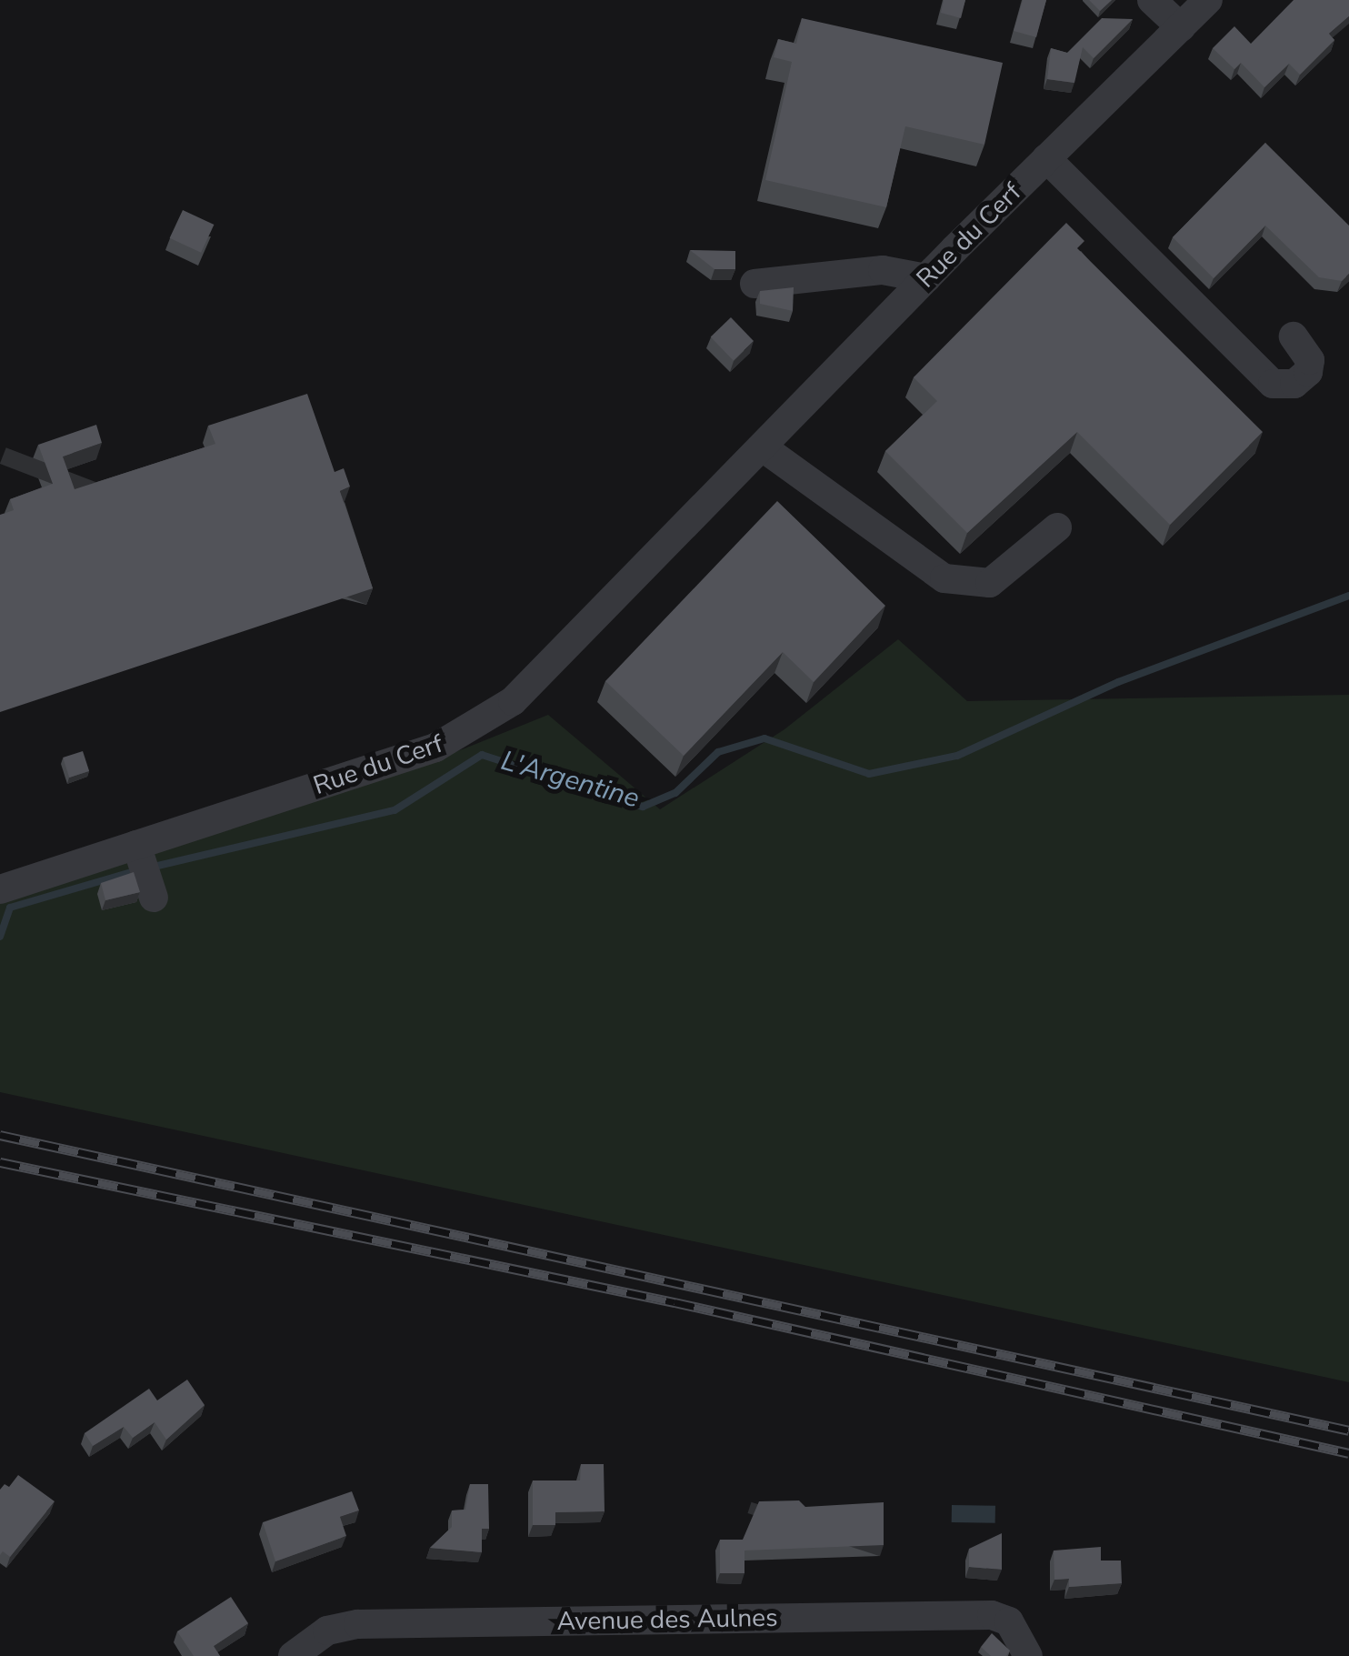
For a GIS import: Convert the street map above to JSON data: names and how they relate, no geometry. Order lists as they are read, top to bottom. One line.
{"streets":{"street":["Rue du Cerf","Avenue des Aulnes"]},"water":["L'Argentine"]}
